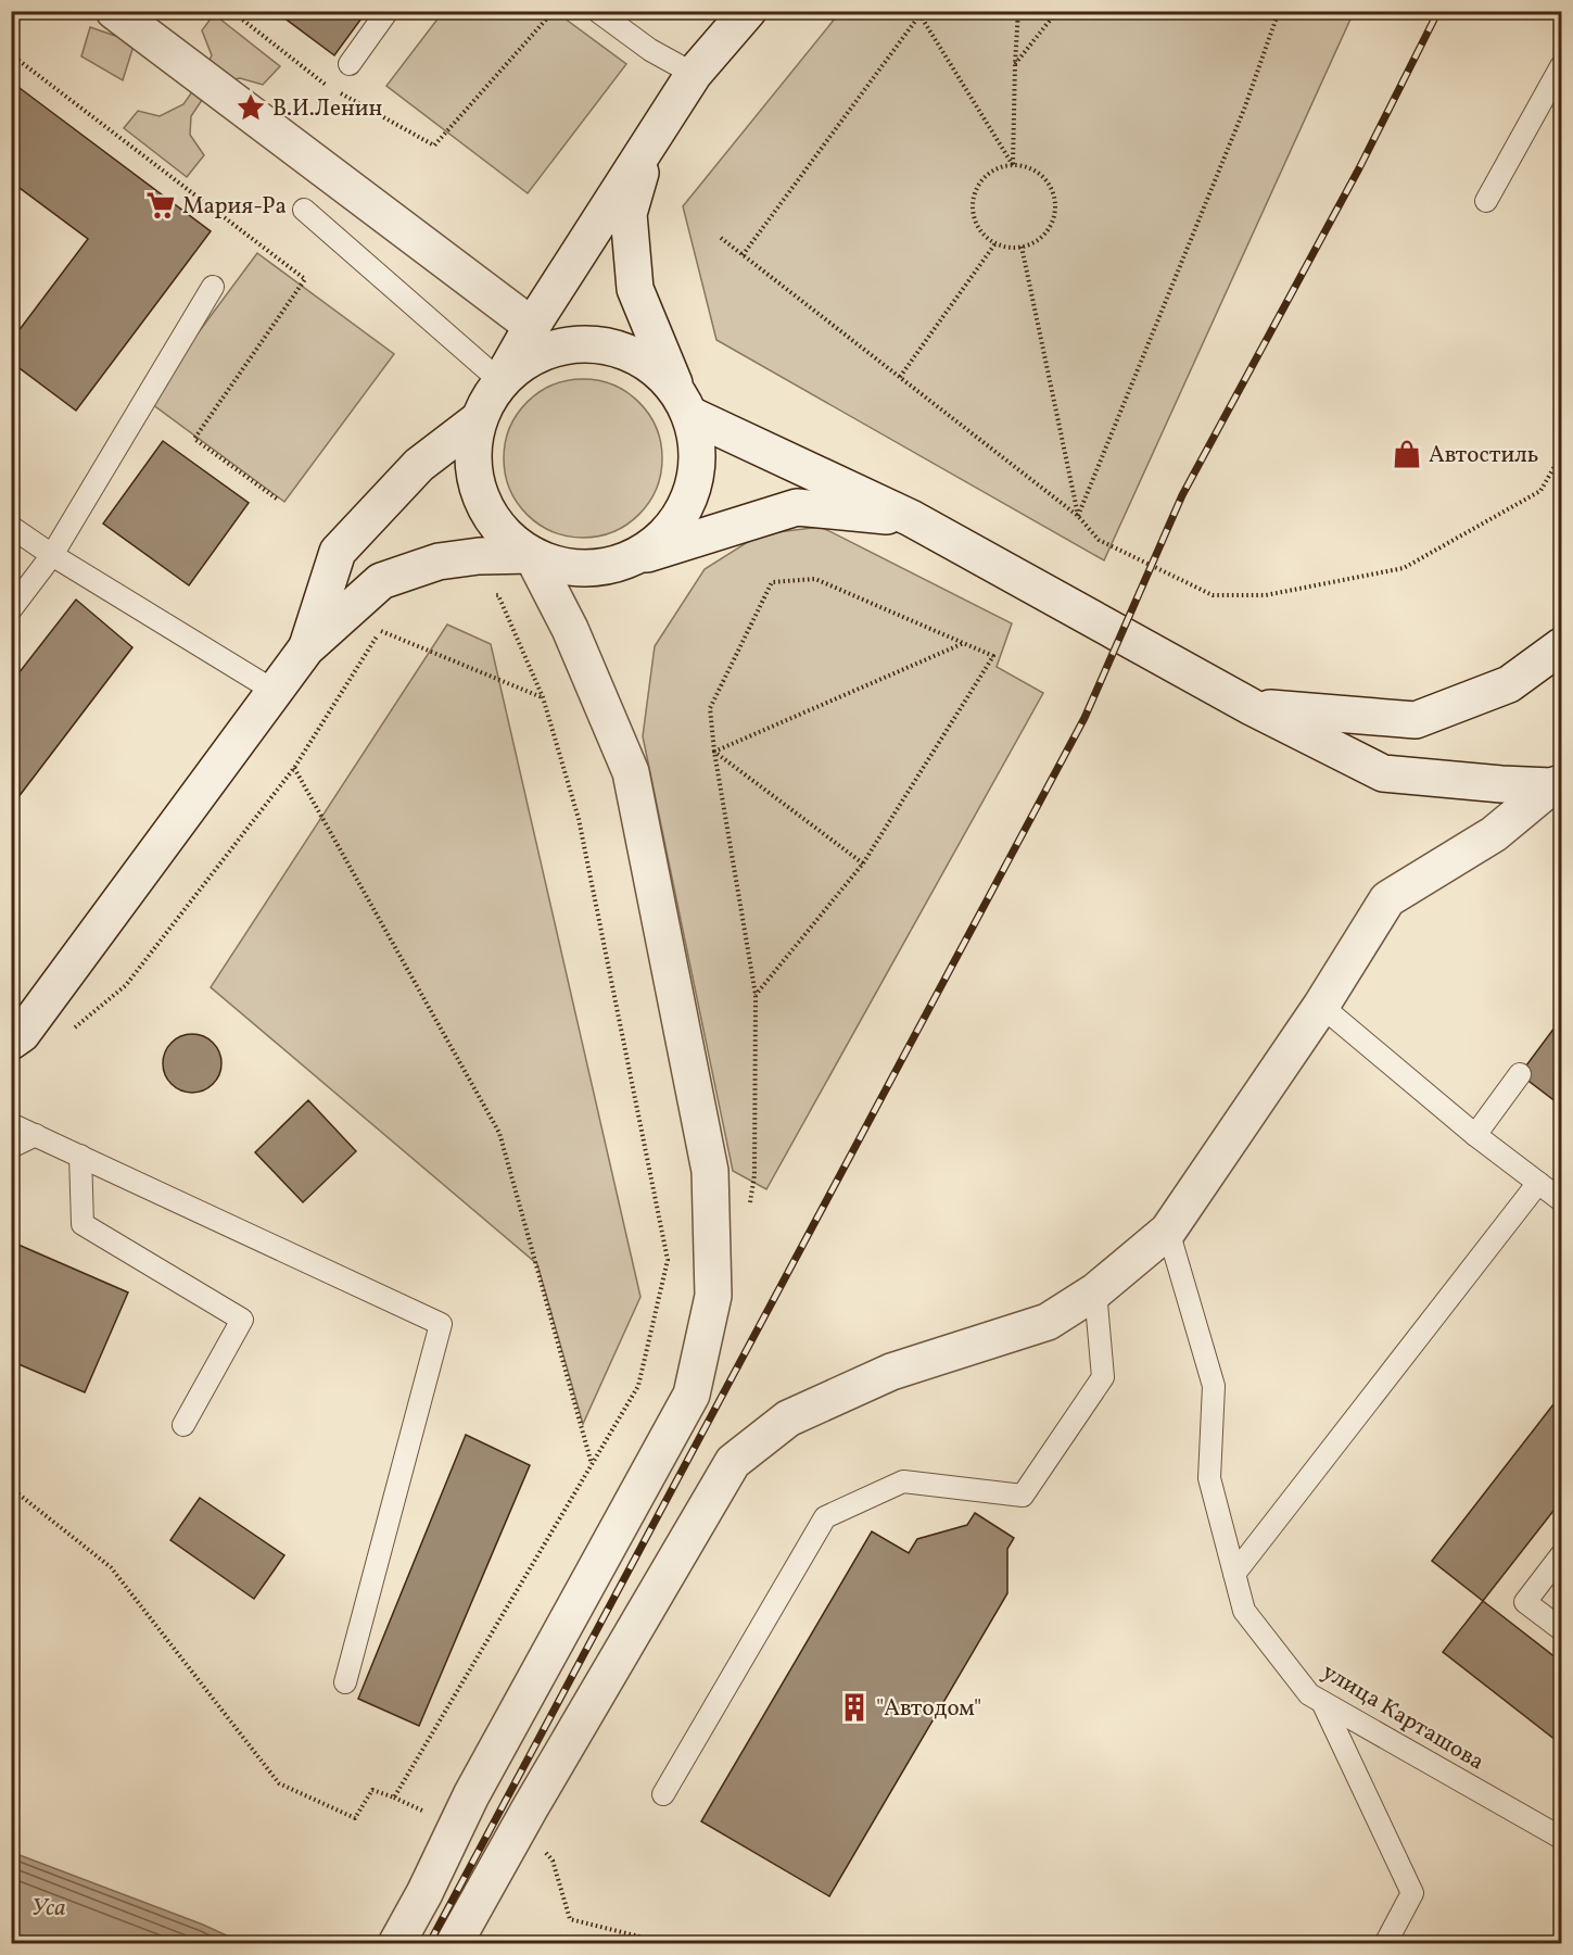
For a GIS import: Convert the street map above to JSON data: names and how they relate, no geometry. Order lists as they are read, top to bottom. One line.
{"streets":{"lane":["улица Карташова"]},"water":["Уса"],"places":{"place":["В.И.Ленин"],"supermarket":["Мария-Ра"],"shop":["Автостиль"],"building":["\"Автодом\""]}}
